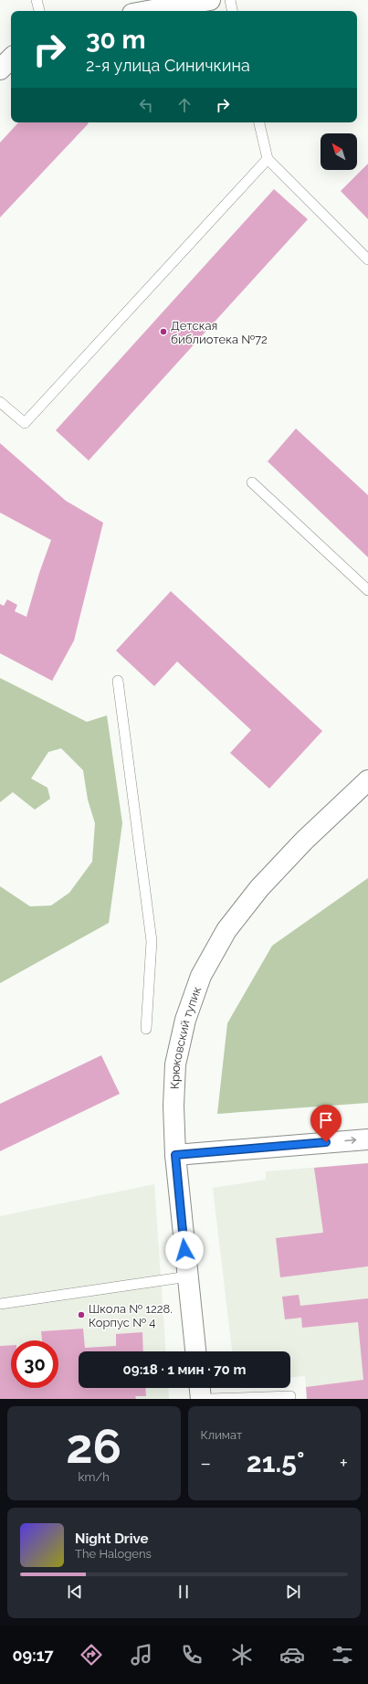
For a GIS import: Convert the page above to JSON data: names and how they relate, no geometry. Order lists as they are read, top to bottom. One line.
{"streets":{"street":["Крюковский тупик"]},"places":["Детская библиотека №72","Школа № 1228. Корпус № 4"],"north":"top left","page":{"turn":["30 m","2-я улица Синичкина"],"limit":"30","trip":"09:18 · 1 мин · 70 m","tile":[["26","km/h"],"Климат"],"heat":["−","21.5°","+"],"song":["Night Drive","The Halogens"],"tabs":"09:17"}}
